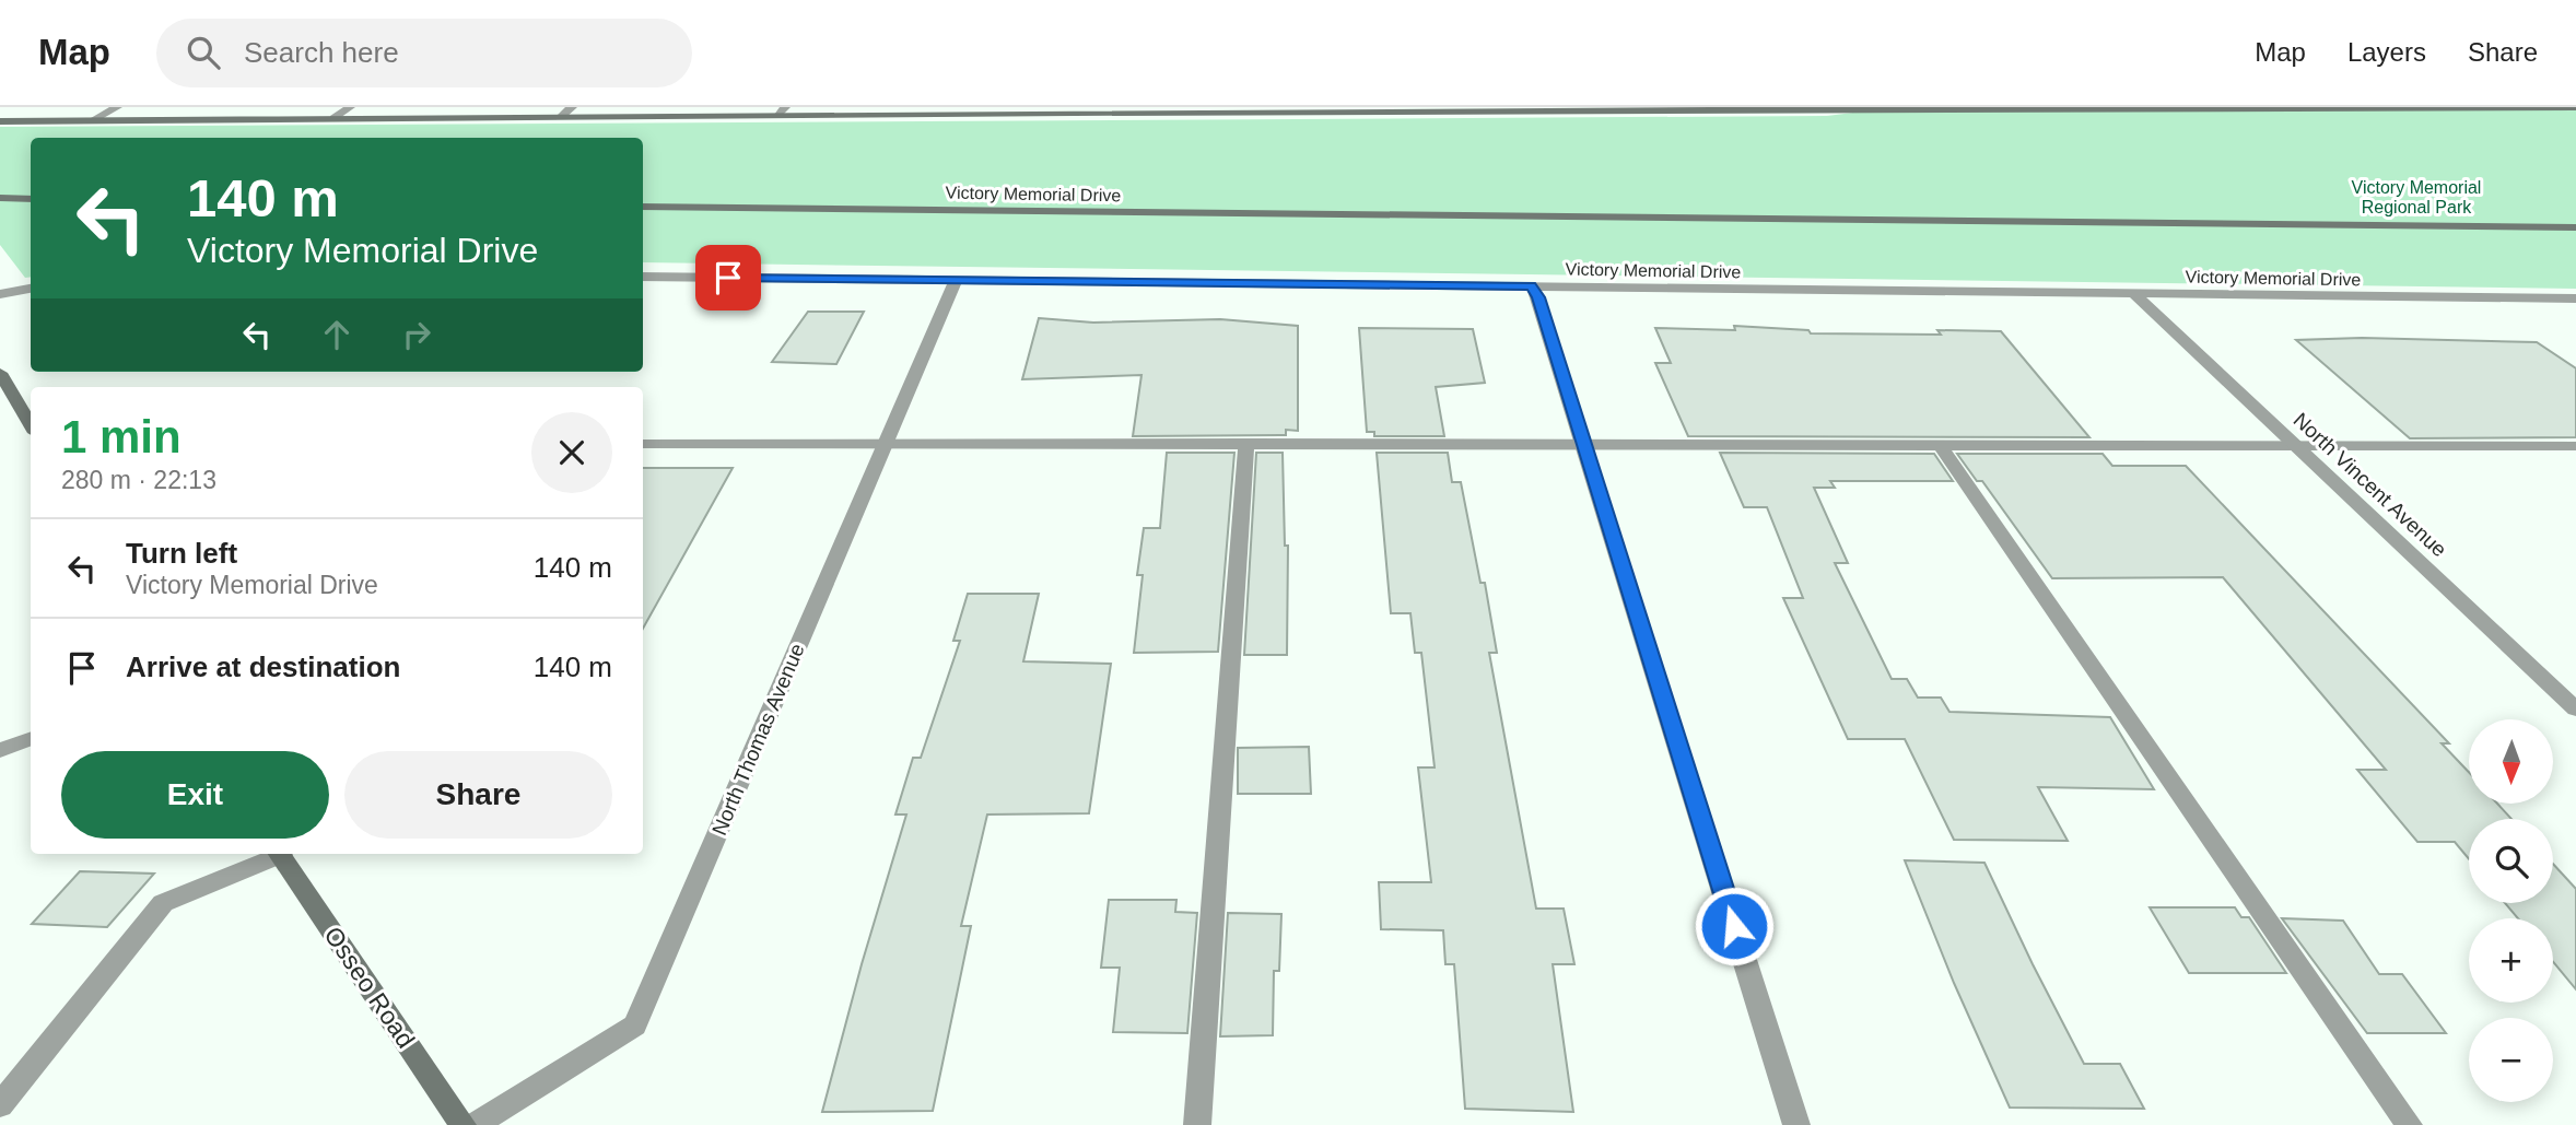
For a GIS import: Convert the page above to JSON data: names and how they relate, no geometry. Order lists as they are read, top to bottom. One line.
{"streets":{"street":["Victory Memorial Drive","North Vincent Avenue","North Thomas Avenue","Osseo Road"]},"crossings":[["Victory Memorial Drive","North Vincent Avenue"],["Victory Memorial Drive","North Thomas Avenue"]],"parks":["Victory Memorial Regional Park"],"north":"bottom","page":{"header":"Map","search":"Search here","nav":["Map","Layers","Share"],"turn":["140 m","Victory Memorial Drive"],"heading":["1 min","280 m · 22:13"],"list":[{"name":"Turn left","note":"Victory Memorial Drive","value":"140 m"},{"name":"Arrive at destination","value":"140 m"}],"map_buttons":["+","−"],"buttons":["Exit","Share"]}}
